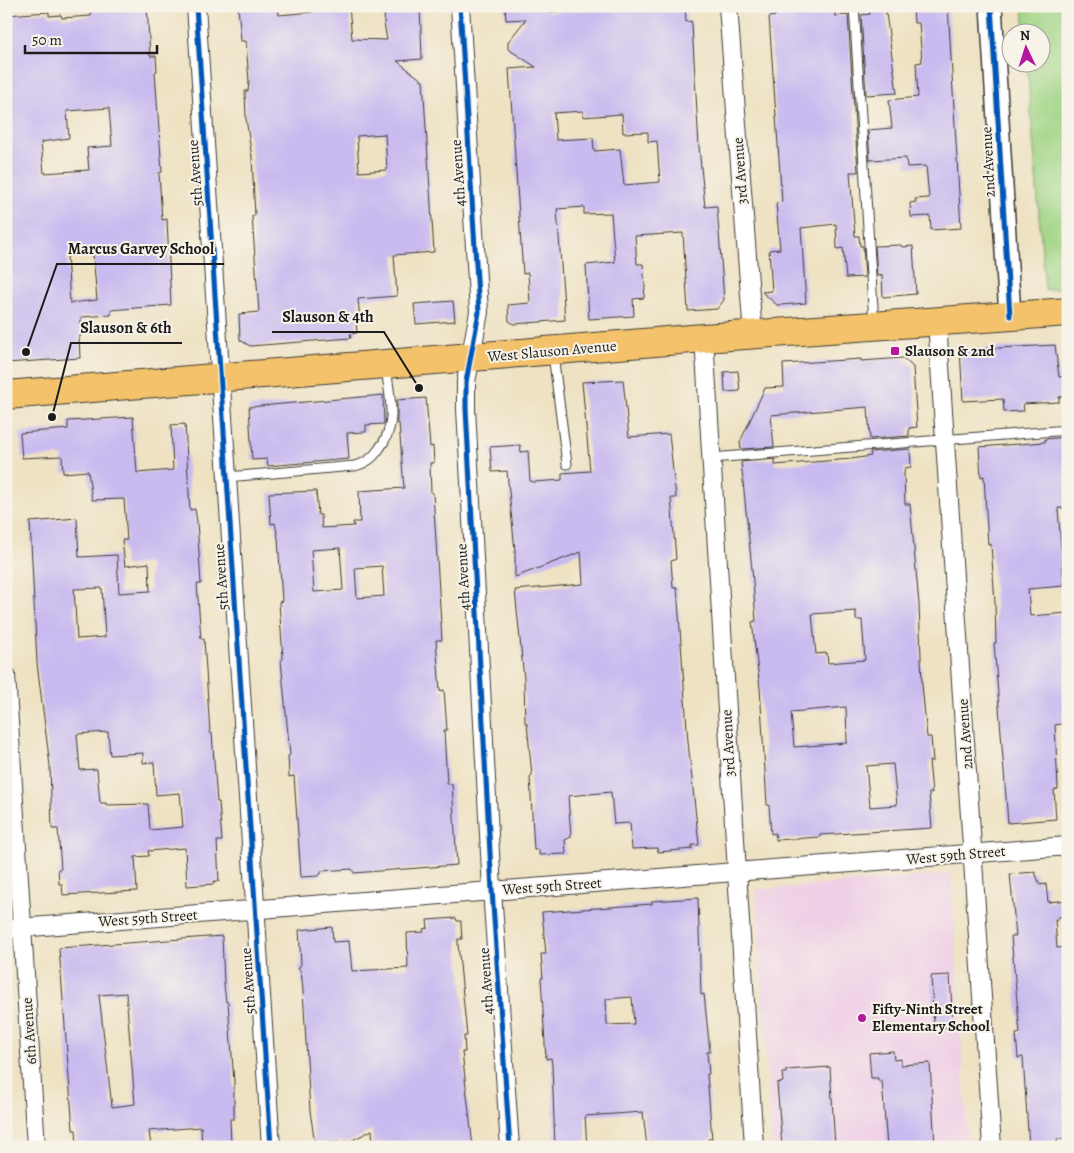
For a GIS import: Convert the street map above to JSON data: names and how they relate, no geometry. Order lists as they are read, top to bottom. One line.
{"streets":{"main road":["West Slauson Avenue"],"street":["2nd Avenue","3rd Avenue","5th Avenue","4th Avenue","West 59th Street","6th Avenue"]},"crossings":[["2nd Avenue","West Slauson Avenue"],["2nd Avenue","West 59th Street"],["3rd Avenue","West Slauson Avenue"],["3rd Avenue","West 59th Street"],["5th Avenue","West Slauson Avenue"],["5th Avenue","West 59th Street"],["4th Avenue","West Slauson Avenue"],["4th Avenue","West 59th Street"],["West 59th Street","6th Avenue"]],"places":{"transit":["Slauson & 2nd"],"other":["Marcus Garvey School","Slauson & 4th","Slauson & 6th","Fifty-Ninth Street Elementary School"]},"scale_bar":"50 m","north":"top"}
